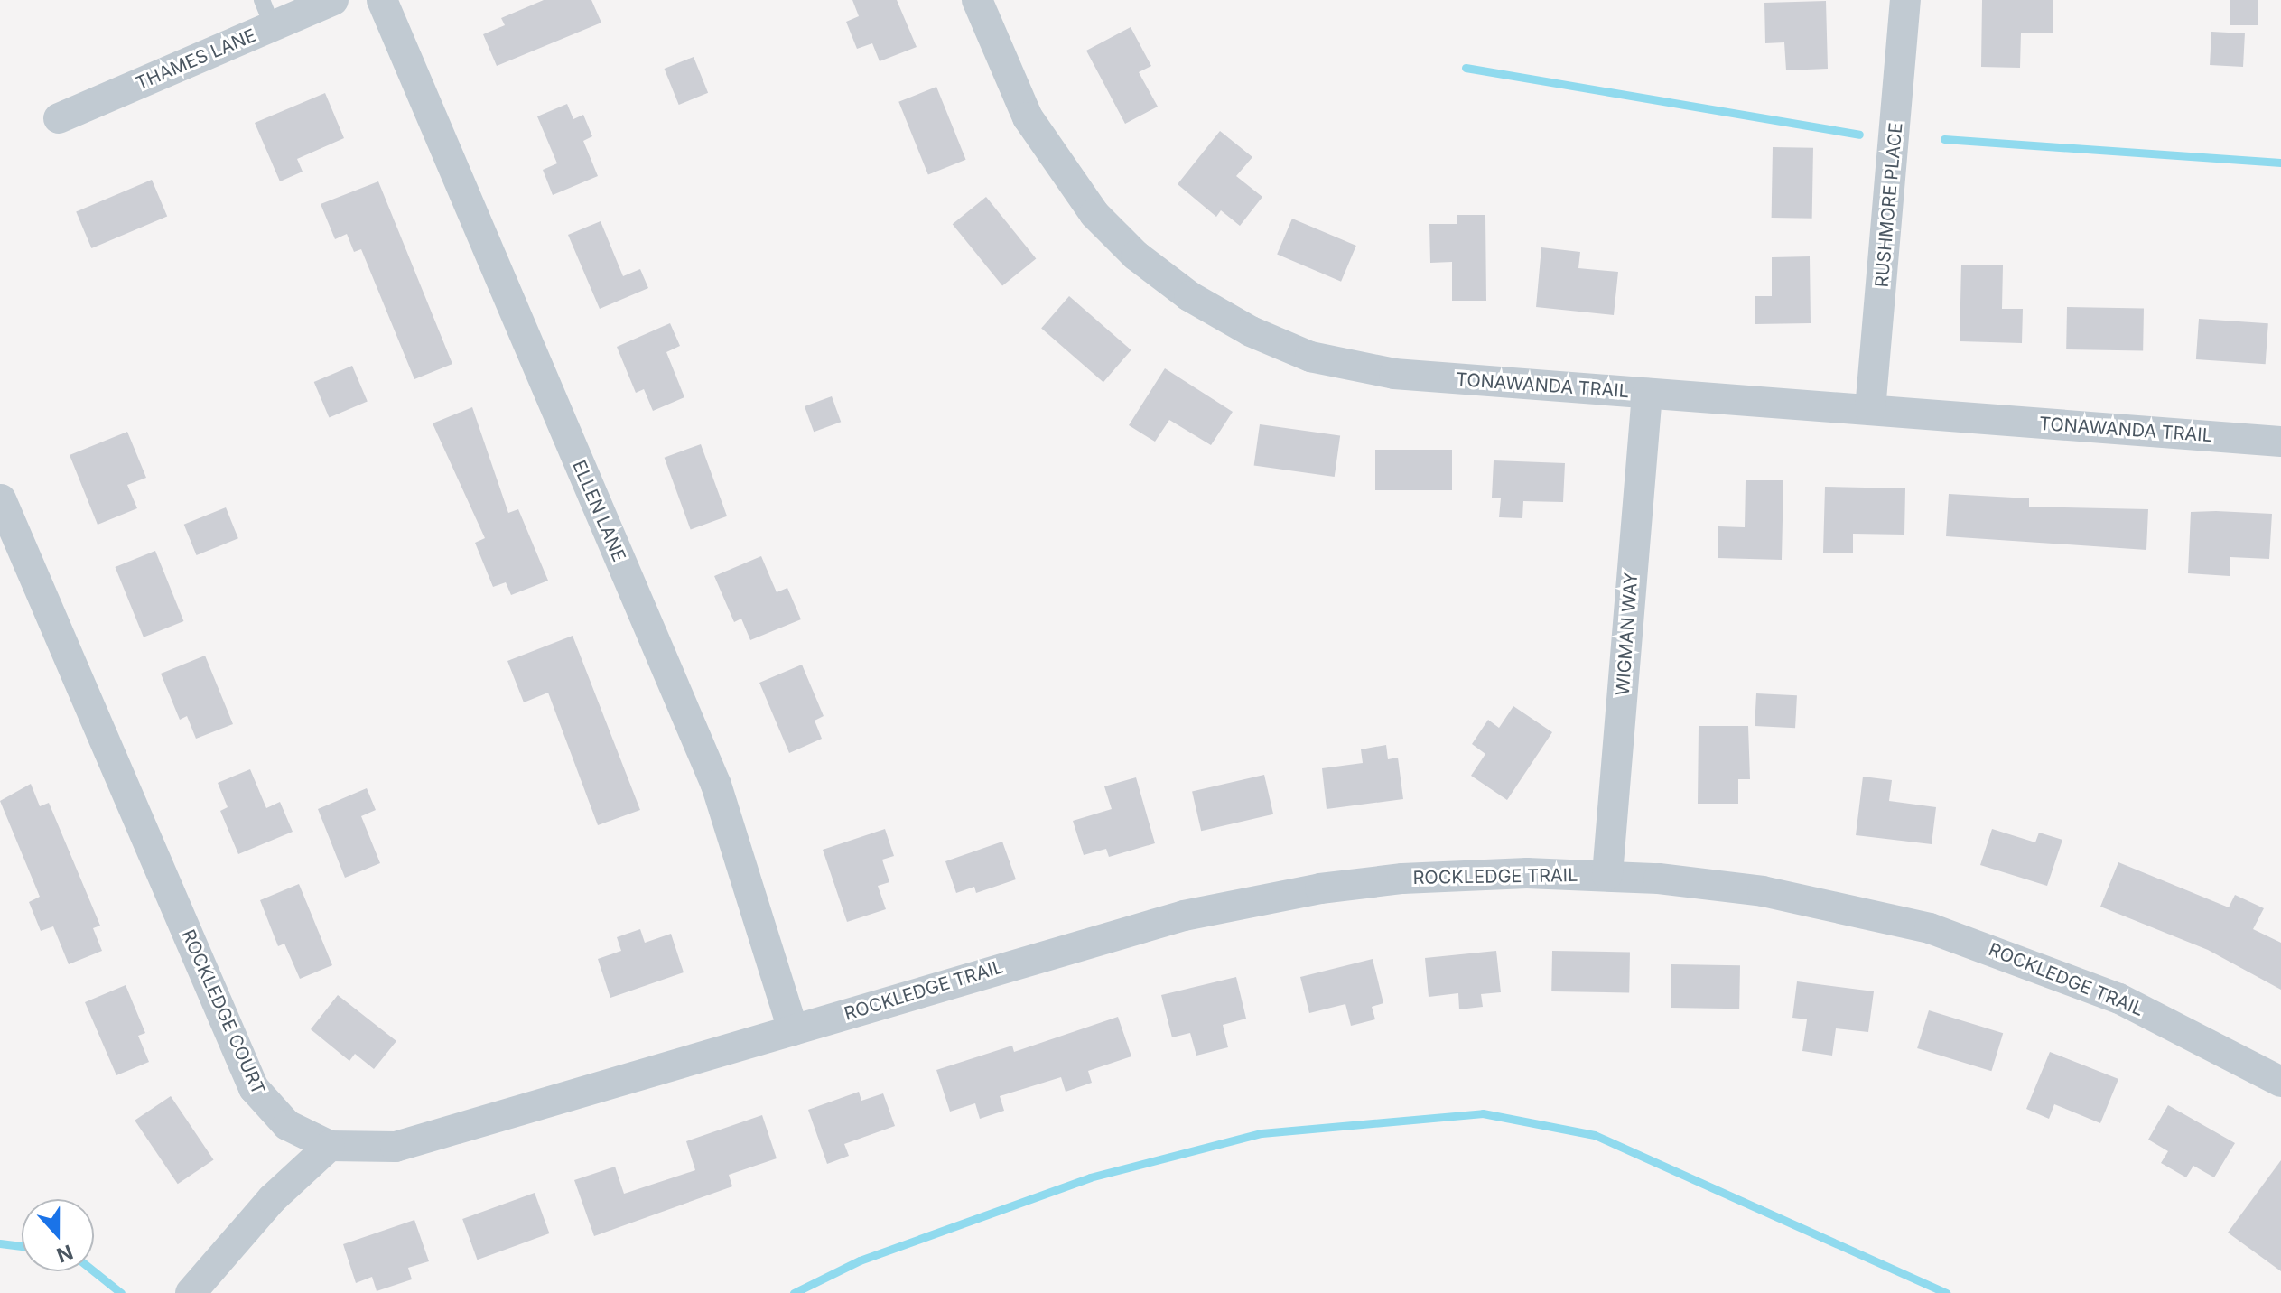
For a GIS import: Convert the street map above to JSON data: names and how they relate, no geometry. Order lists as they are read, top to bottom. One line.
{"streets":{"street":["THAMES LANE","RUSHMORE PLACE","TONAWANDA TRAIL","ELLEN LANE","WIGMAN WAY","ROCKLEDGE TRAIL","ROCKLEDGE COURT"]},"crossings":[["RUSHMORE PLACE","TONAWANDA TRAIL"],["TONAWANDA TRAIL","WIGMAN WAY"],["ELLEN LANE","ROCKLEDGE TRAIL"],["WIGMAN WAY","ROCKLEDGE TRAIL"],["ROCKLEDGE TRAIL","ROCKLEDGE COURT"]],"north":"bottom"}
